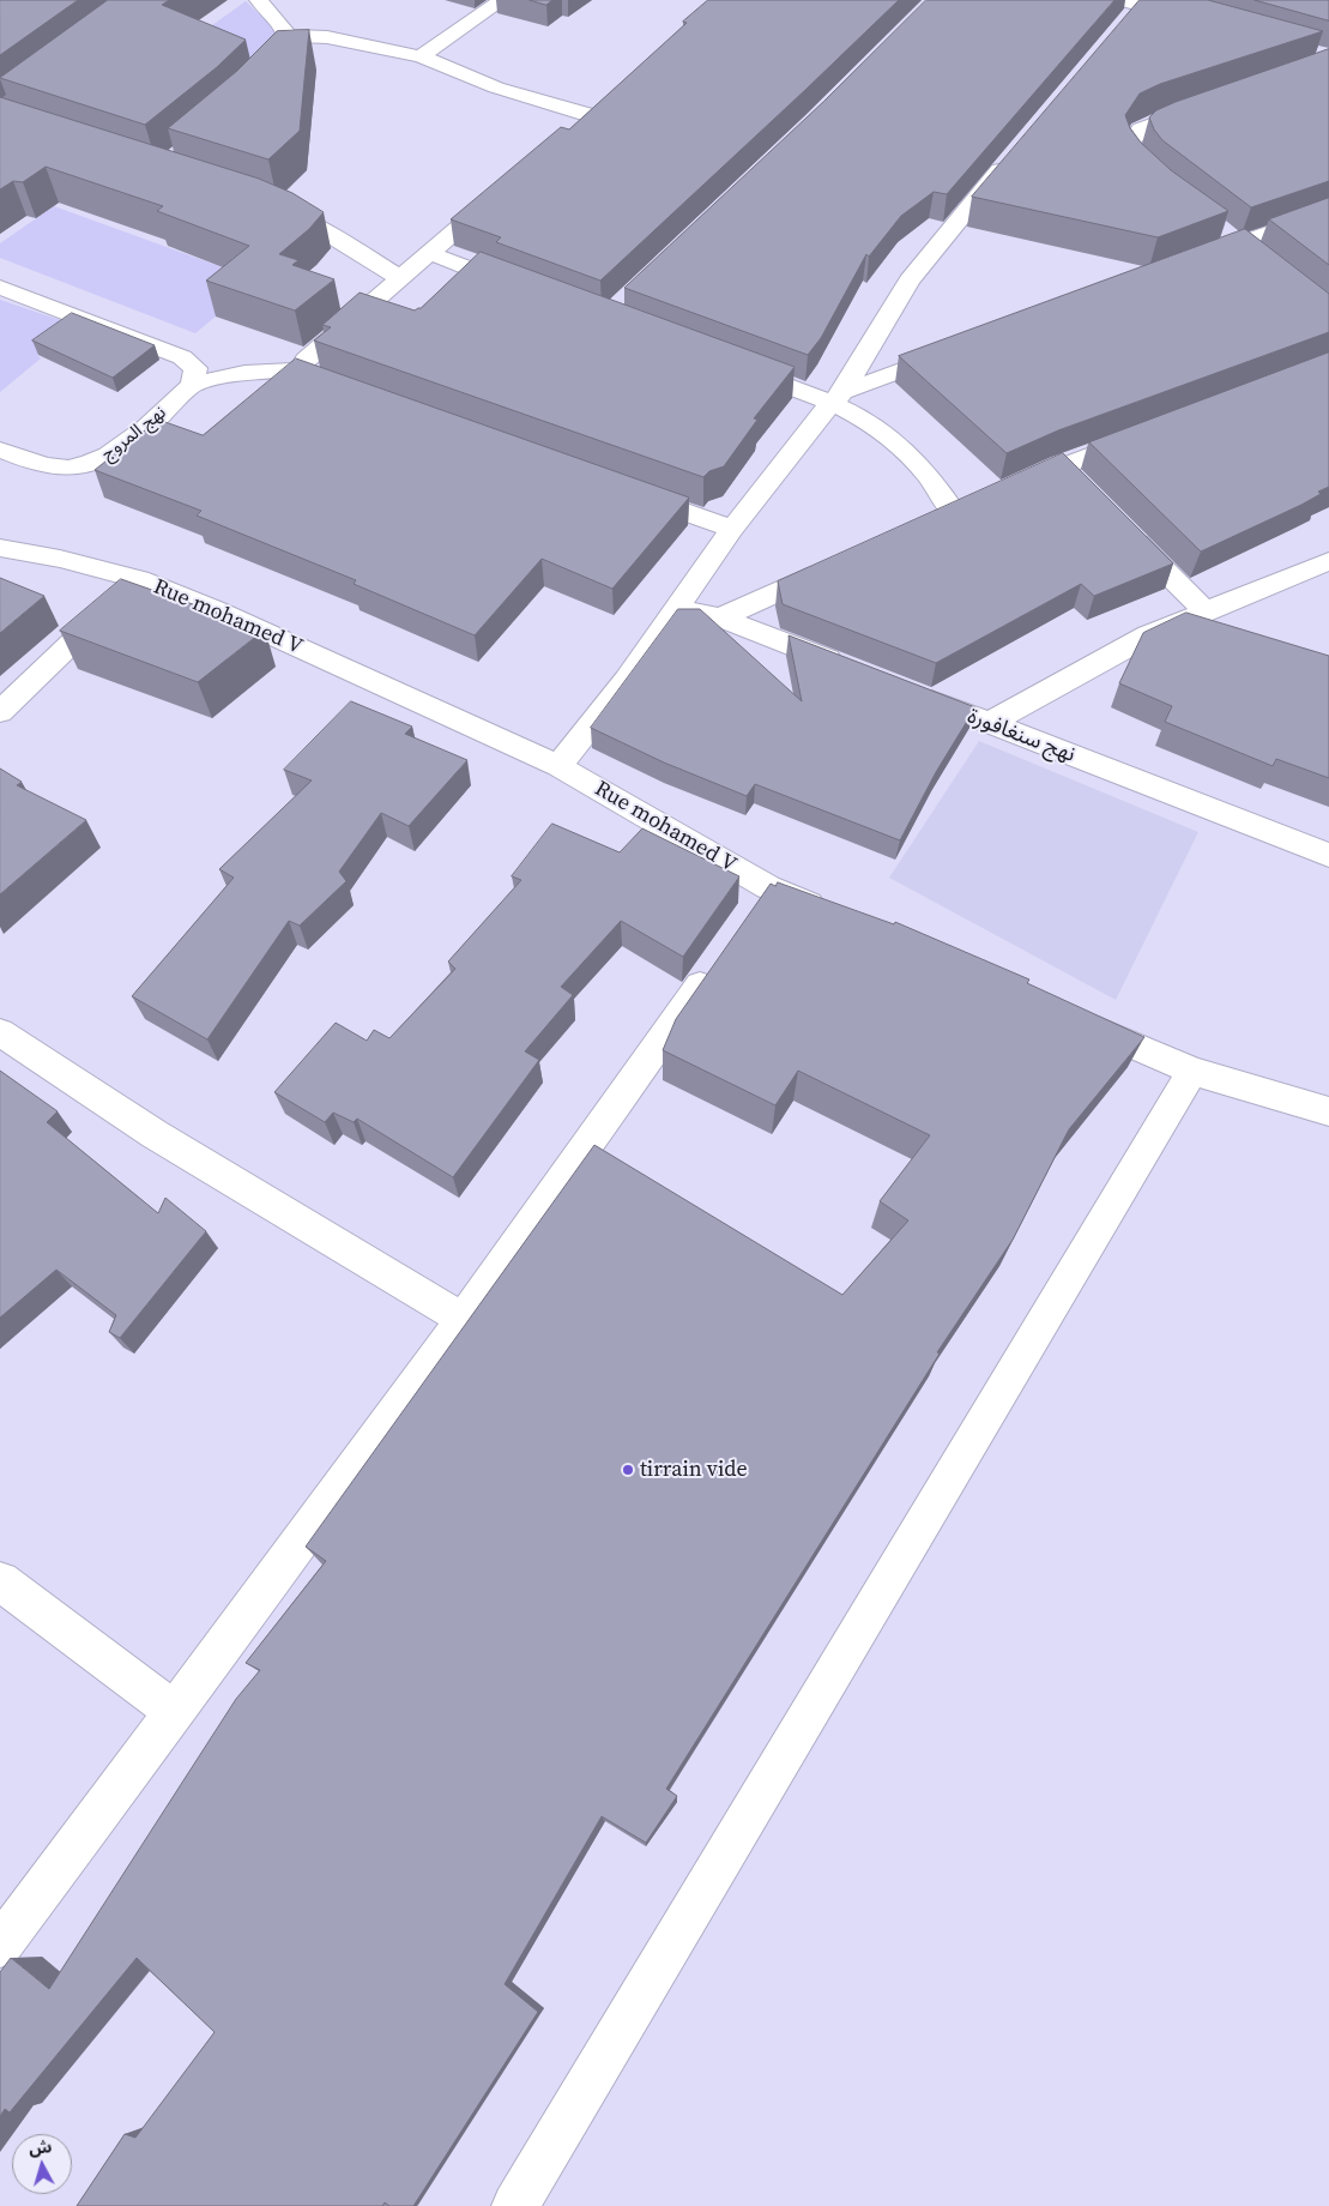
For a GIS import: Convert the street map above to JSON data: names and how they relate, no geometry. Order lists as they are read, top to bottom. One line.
{"streets":{"street":["نهج المروج","Rue mohamed V","نهج سنغافورة"]},"places":["tirrain vide"],"north":"top"}
